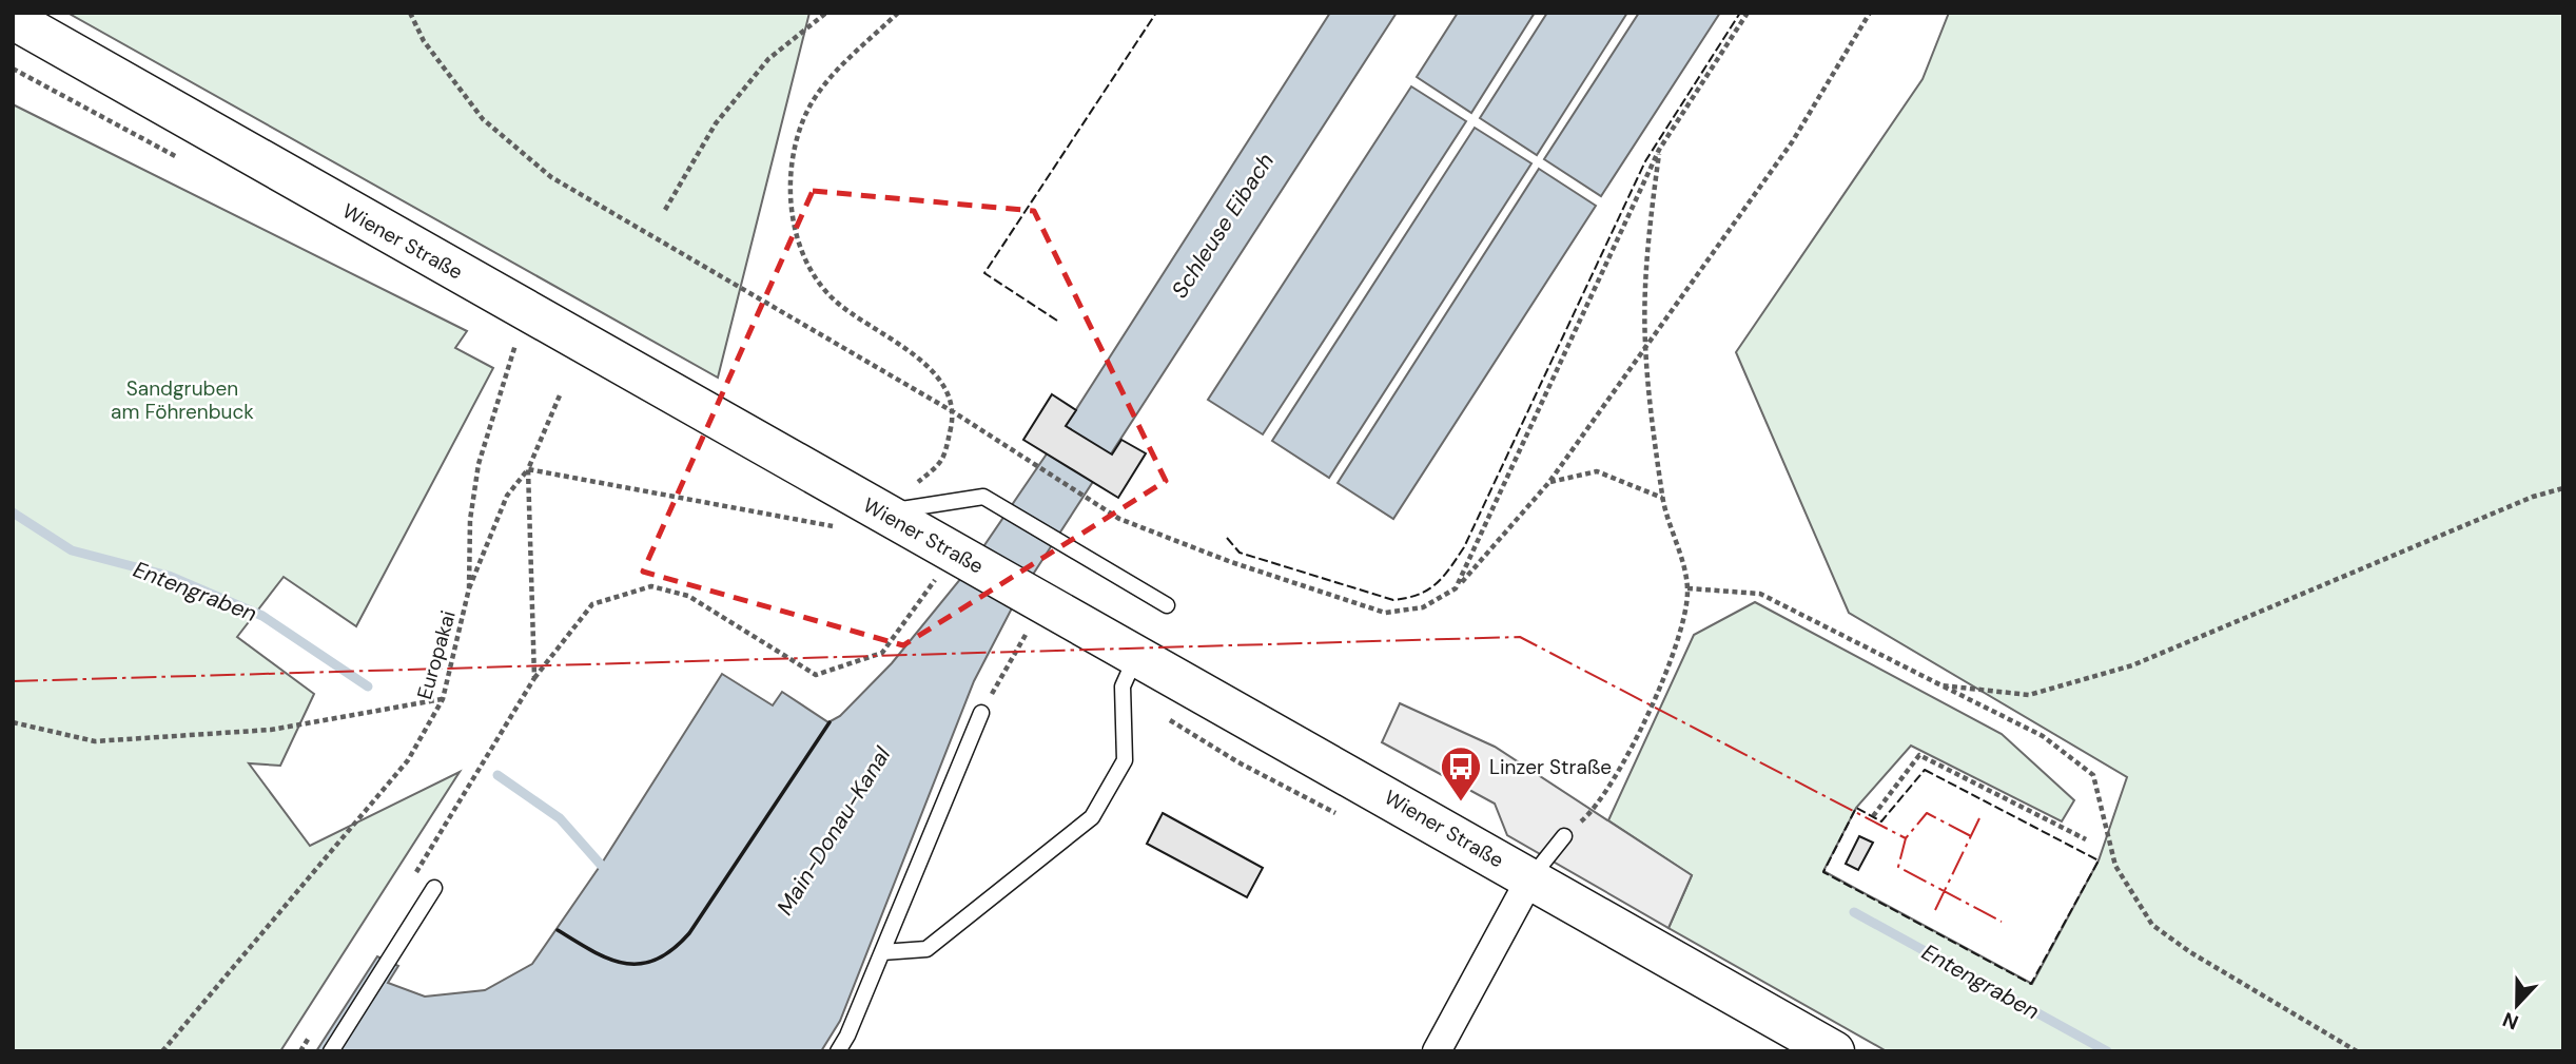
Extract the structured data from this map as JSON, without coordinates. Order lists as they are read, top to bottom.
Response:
{
  "streets": {
    "main road": ["Wiener Straße"],
    "path": ["Europakai"]
  },
  "crossings": [
    ["Wiener Straße", "Europakai"]
  ],
  "water": ["Schleuse Eibach", "Entengraben", "Main-Donau-Kanal"],
  "parks": ["Sandgruben am Föhrenbuck"],
  "places": {
    "bus stop": ["Linzer Straße"]
  },
  "north": "bottom"
}
